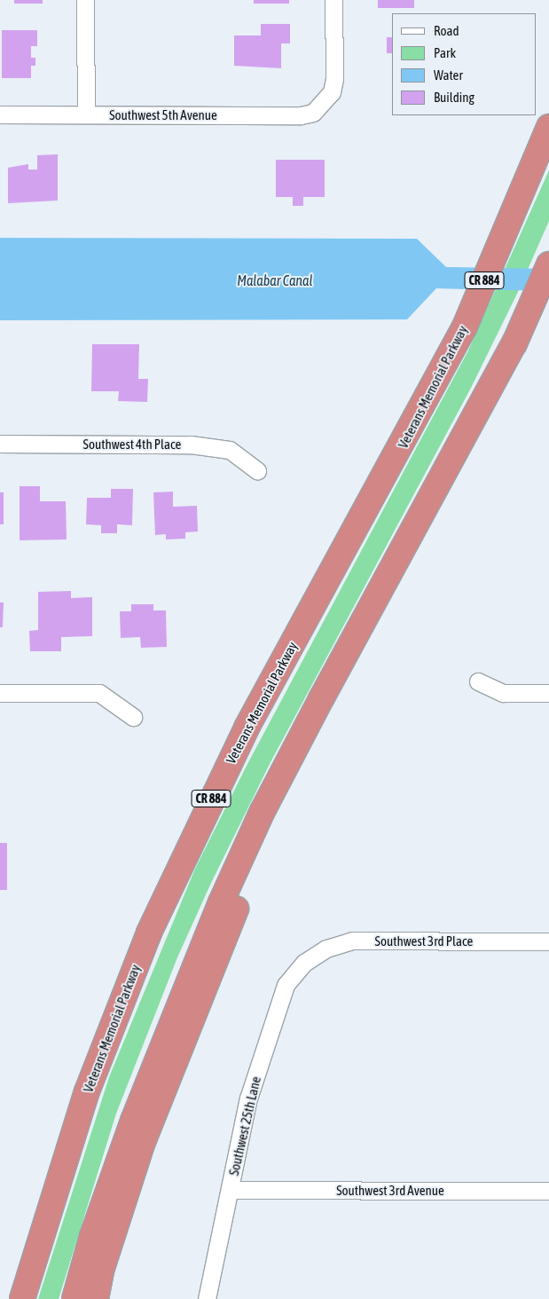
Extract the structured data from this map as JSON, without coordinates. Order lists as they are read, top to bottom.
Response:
{
  "streets": {
    "highway": ["CR 884", "Veterans Memorial Parkway"],
    "street": [
      "Southwest 5th Avenue",
      "Southwest 4th Place",
      "Southwest 3rd Place",
      "Southwest 25th Lane",
      "Southwest 3rd Avenue"
    ]
  },
  "crossings": [
    ["Southwest 3rd Place", "Southwest 25th Lane"],
    ["Southwest 25th Lane", "Southwest 3rd Avenue"]
  ],
  "water": ["Malabar Canal"],
  "legend": [
    "Road",
    "Park",
    "Water",
    "Building"
  ]
}
